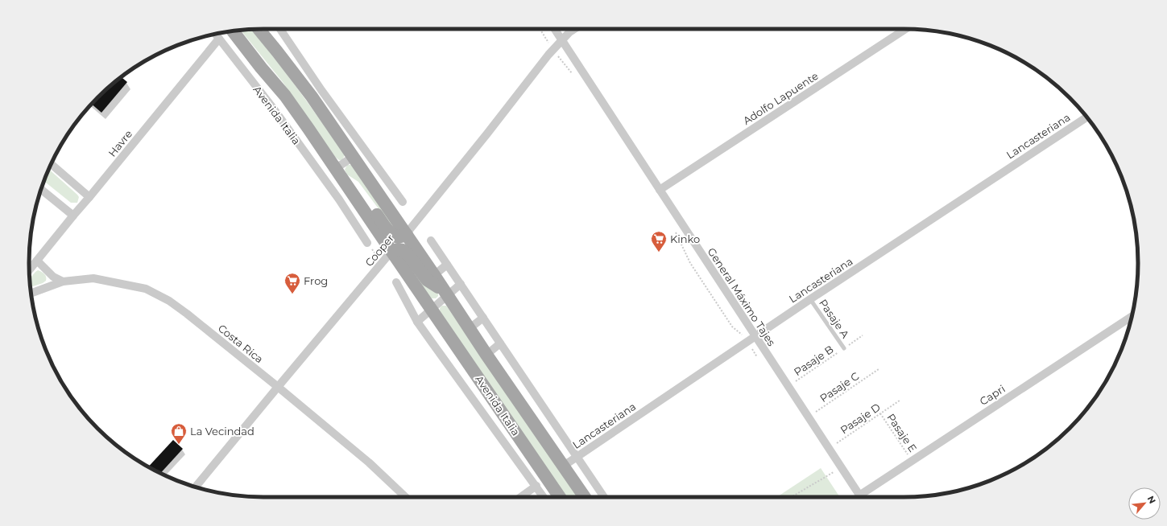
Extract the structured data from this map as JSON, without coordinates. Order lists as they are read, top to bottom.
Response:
{
  "streets": {
    "main road": ["Avenida Italia"],
    "street": [
      "Adolfo Lapuente",
      "Lancasteriana",
      "Havre",
      "Cooper",
      "General Máximo Tajes",
      "Costa Rica",
      "Capri"
    ],
    "lane": ["Pasaje A"],
    "path": [
      "Pasaje B",
      "Pasaje C",
      "Pasaje D",
      "Pasaje E"
    ]
  },
  "crossings": [
    ["Adolfo Lapuente", "General Máximo Tajes"],
    ["Avenida Italia", "Lancasteriana"],
    ["Avenida Italia", "Havre"],
    ["Avenida Italia", "Cooper"],
    ["Lancasteriana", "General Máximo Tajes"],
    ["Lancasteriana", "Pasaje A"],
    ["Cooper", "General Máximo Tajes"],
    ["Cooper", "Costa Rica"],
    ["General Máximo Tajes", "Pasaje B"],
    ["General Máximo Tajes", "Pasaje C"],
    ["General Máximo Tajes", "Pasaje D"],
    ["Pasaje A", "Pasaje B"],
    ["Capri", "Pasaje E"],
    ["Pasaje D", "Pasaje E"]
  ],
  "places": {
    "supermarket": ["Kinko", "Frog"],
    "shop": ["La Vecindad"]
  },
  "north": "top right"
}
